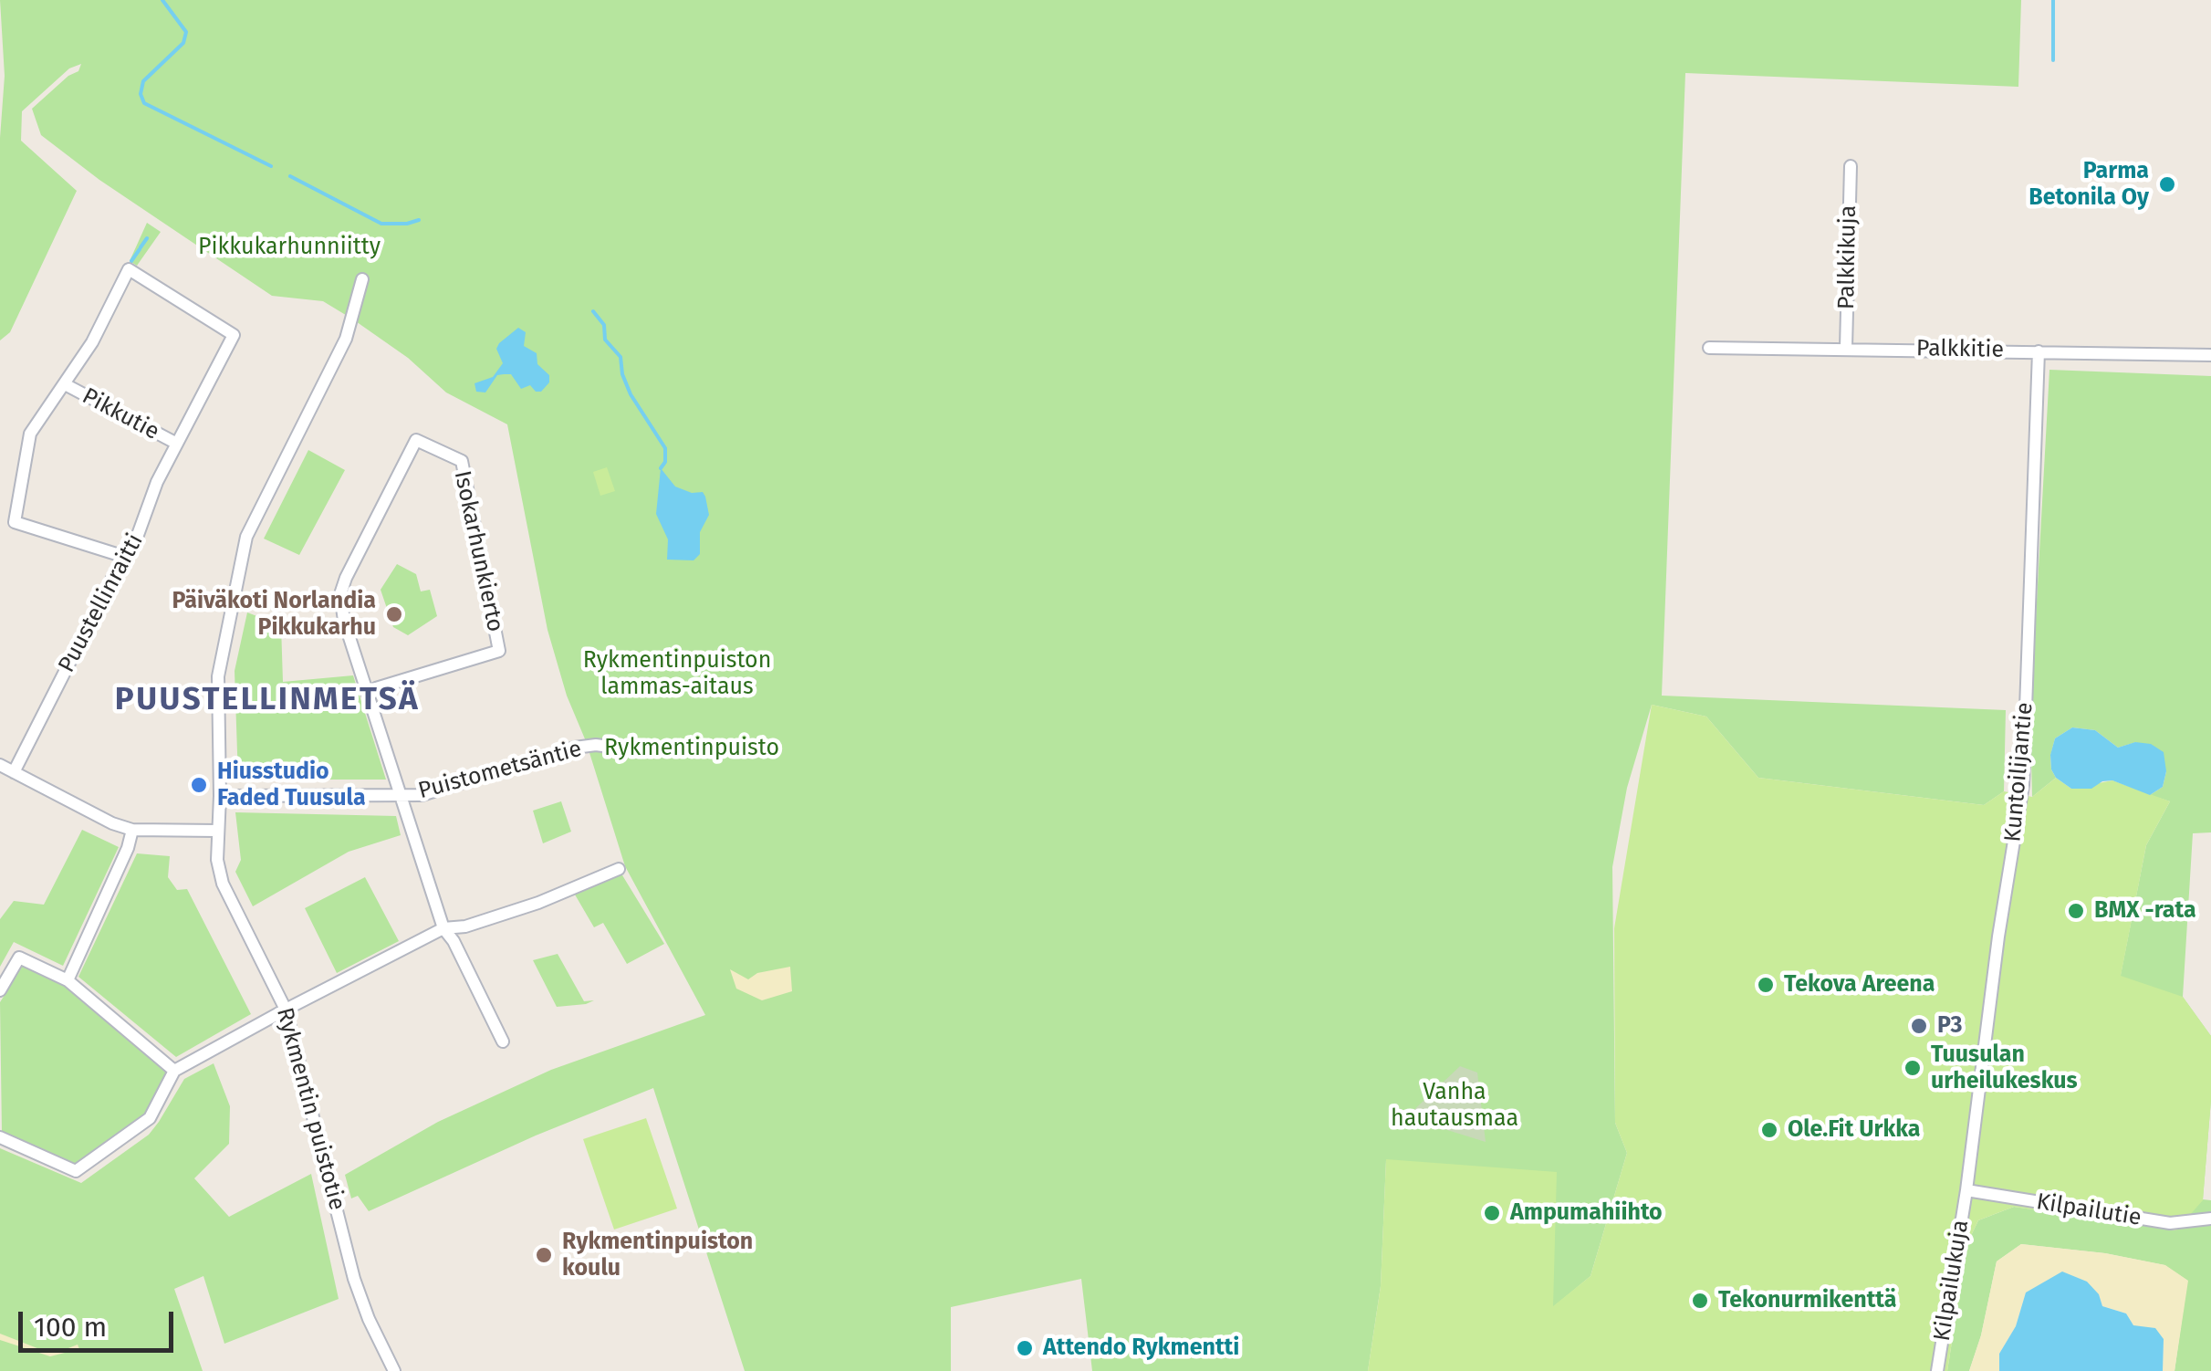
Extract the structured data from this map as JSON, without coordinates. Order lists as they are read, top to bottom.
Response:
{
  "streets": {
    "street": [
      "Palkkikuja",
      "Palkkitie",
      "Pikkutie",
      "Isokarhunkierto",
      "Puustellinraitti",
      "Puistometsäntie",
      "Kuntoilijantie",
      "Rykmentin puistotie",
      "Kilpailutie",
      "Kilpailukuja"
    ]
  },
  "crossings": [
    ["Palkkikuja", "Palkkitie"],
    ["Palkkitie", "Kuntoilijantie"],
    ["Pikkutie", "Puustellinraitti"],
    ["Puistometsäntie", "Rykmentin puistotie"],
    ["Kuntoilijantie", "Kilpailutie"],
    ["Kuntoilijantie", "Kilpailukuja"],
    ["Kilpailutie", "Kilpailukuja"]
  ],
  "districts": ["PUUSTELLINMETSÄ"],
  "parks": [
    "Pikkukarhunniitty",
    "Rykmentinpuiston lammas-aitaus",
    "Rykmentinpuisto",
    "Vanha hautausmaa"
  ],
  "places": [
    "Parma Betonila Oy",
    "Päiväkoti Norlandia Pikkukarhu",
    "Hiusstudio Faded Tuusula",
    "BMX -rata",
    "Tekova Areena",
    "P3",
    "Tuusulan urheilukeskus",
    "Ole.Fit Urkka",
    "Ampumahiihto",
    "Rykmentinpuiston koulu",
    "Tekonurmikenttä",
    "Attendo Rykmentti"
  ],
  "scale_bar": "100 m"
}
